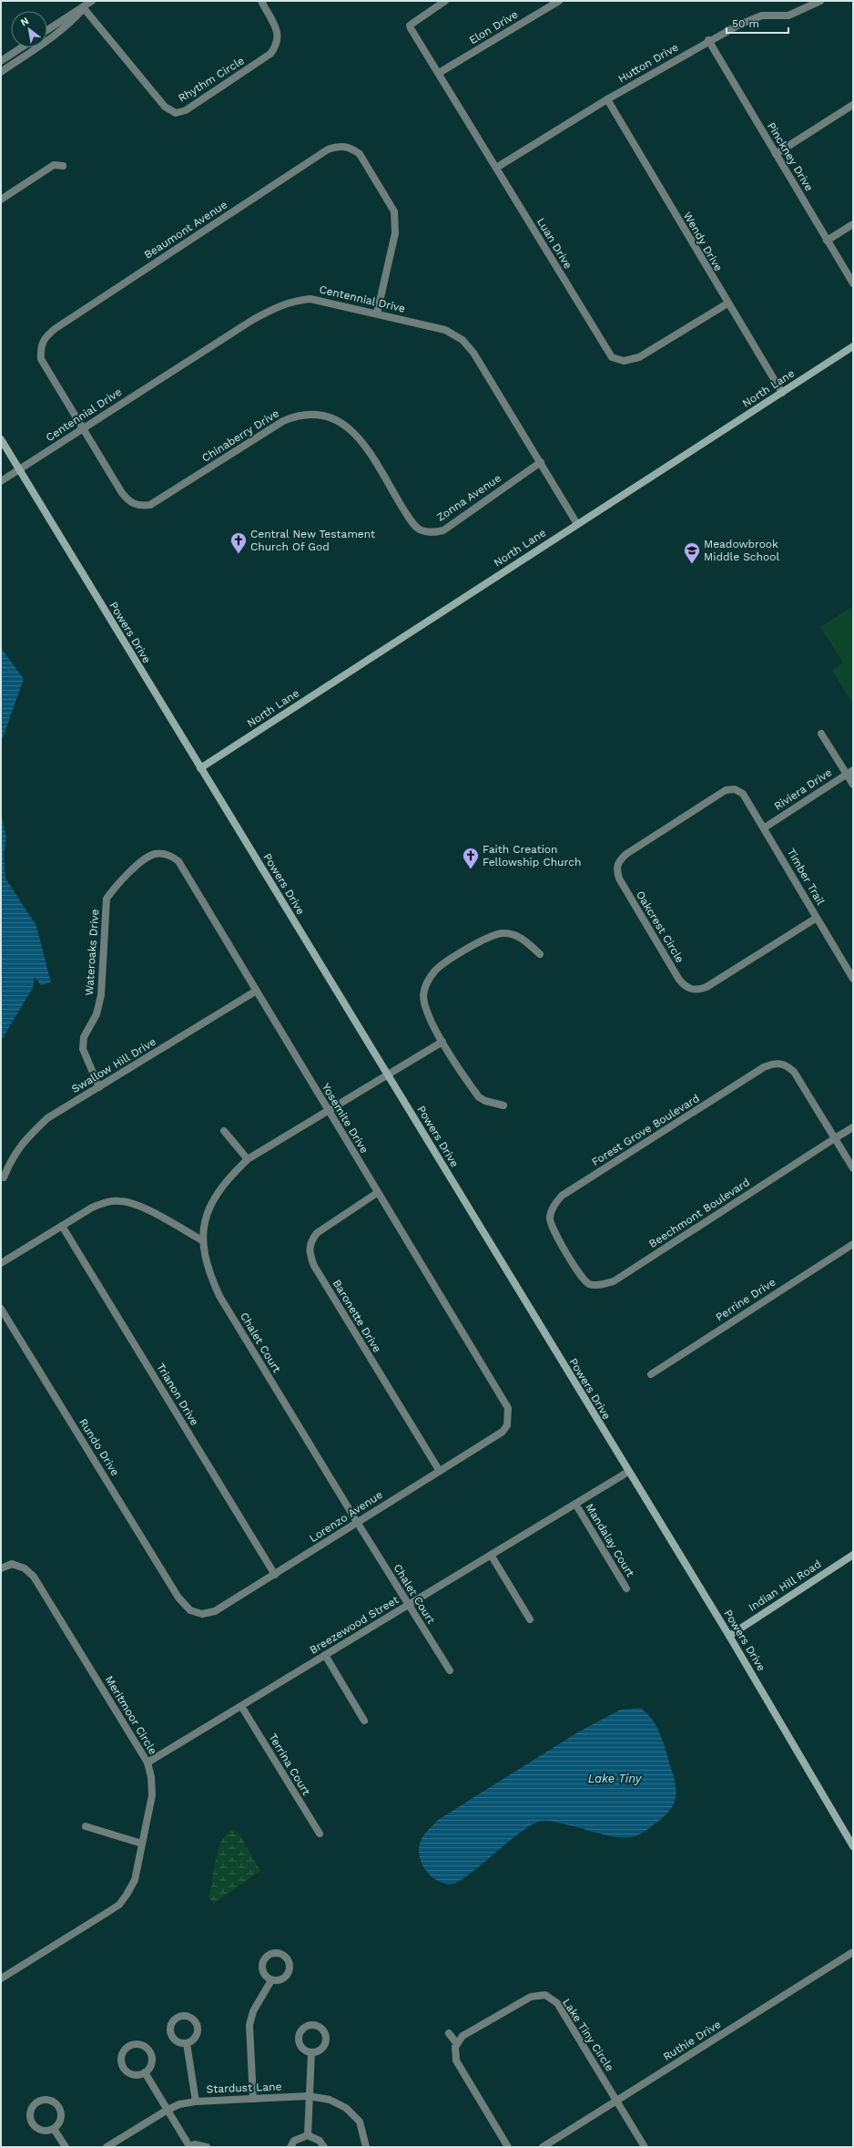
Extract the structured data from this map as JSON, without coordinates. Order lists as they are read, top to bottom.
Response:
{
  "streets": {
    "street": [
      "Elon Drive",
      "Hutton Drive",
      "Rhythm Circle",
      "Pinckney Drive",
      "Beaumont Avenue",
      "Wendy Drive",
      "Luan Drive",
      "Centennial Drive",
      "North Lane",
      "Chinaberry Drive",
      "Zonna Avenue",
      "Powers Drive",
      "Riviera Drive",
      "Timber Trail",
      "Oakcrest Circle",
      "Wateroaks Drive",
      "Swallow Hill Drive",
      "Yosemite Drive",
      "Forest Grove Boulevard",
      "Beechmont Boulevard",
      "Perrine Drive",
      "Baronette Drive",
      "Chalet Court",
      "Trianon Drive",
      "Rundo Drive",
      "Lorenzo Avenue",
      "Mandalay Court",
      "Indian Hill Road",
      "Breezewood Street",
      "Meritmoor Circle",
      "Terrina Court",
      "Lake Tiny Circle",
      "Ruthie Drive",
      "Stardust Lane"
    ]
  },
  "crossings": [
    ["Elon Drive", "Luan Drive"],
    ["Hutton Drive", "Pinckney Drive"],
    ["Hutton Drive", "Wendy Drive"],
    ["Hutton Drive", "Luan Drive"],
    ["Beaumont Avenue", "Centennial Drive"],
    ["Beaumont Avenue", "Chinaberry Drive"],
    ["Wendy Drive", "Luan Drive"],
    ["Wendy Drive", "North Lane"],
    ["Centennial Drive", "North Lane"],
    ["Centennial Drive", "Zonna Avenue"],
    ["Centennial Drive", "Powers Drive"],
    ["North Lane", "Powers Drive"],
    ["Chinaberry Drive", "Zonna Avenue"],
    ["Powers Drive", "Chalet Court"],
    ["Powers Drive", "Indian Hill Road"],
    ["Powers Drive", "Breezewood Street"],
    ["Riviera Drive", "Timber Trail"],
    ["Timber Trail", "Oakcrest Circle"],
    ["Wateroaks Drive", "Swallow Hill Drive"],
    ["Wateroaks Drive", "Yosemite Drive"],
    ["Swallow Hill Drive", "Yosemite Drive"],
    ["Yosemite Drive", "Baronette Drive"],
    ["Yosemite Drive", "Chalet Court"],
    ["Yosemite Drive", "Lorenzo Avenue"],
    ["Forest Grove Boulevard", "Beechmont Boulevard"],
    ["Baronette Drive", "Lorenzo Avenue"],
    ["Chalet Court", "Lorenzo Avenue"],
    ["Chalet Court", "Breezewood Street"],
    ["Trianon Drive", "Lorenzo Avenue"],
    ["Rundo Drive", "Lorenzo Avenue"],
    ["Mandalay Court", "Breezewood Street"],
    ["Breezewood Street", "Meritmoor Circle"],
    ["Breezewood Street", "Terrina Court"],
    ["Lake Tiny Circle", "Ruthie Drive"]
  ],
  "water": ["Lake Tiny"],
  "places": {
    "church": ["Central New Testament Church Of God", "Faith Creation Fellowship Church"],
    "school or university": ["Meadowbrook Middle School"]
  },
  "scale_bar": "50 m",
  "north": "top left"
}
